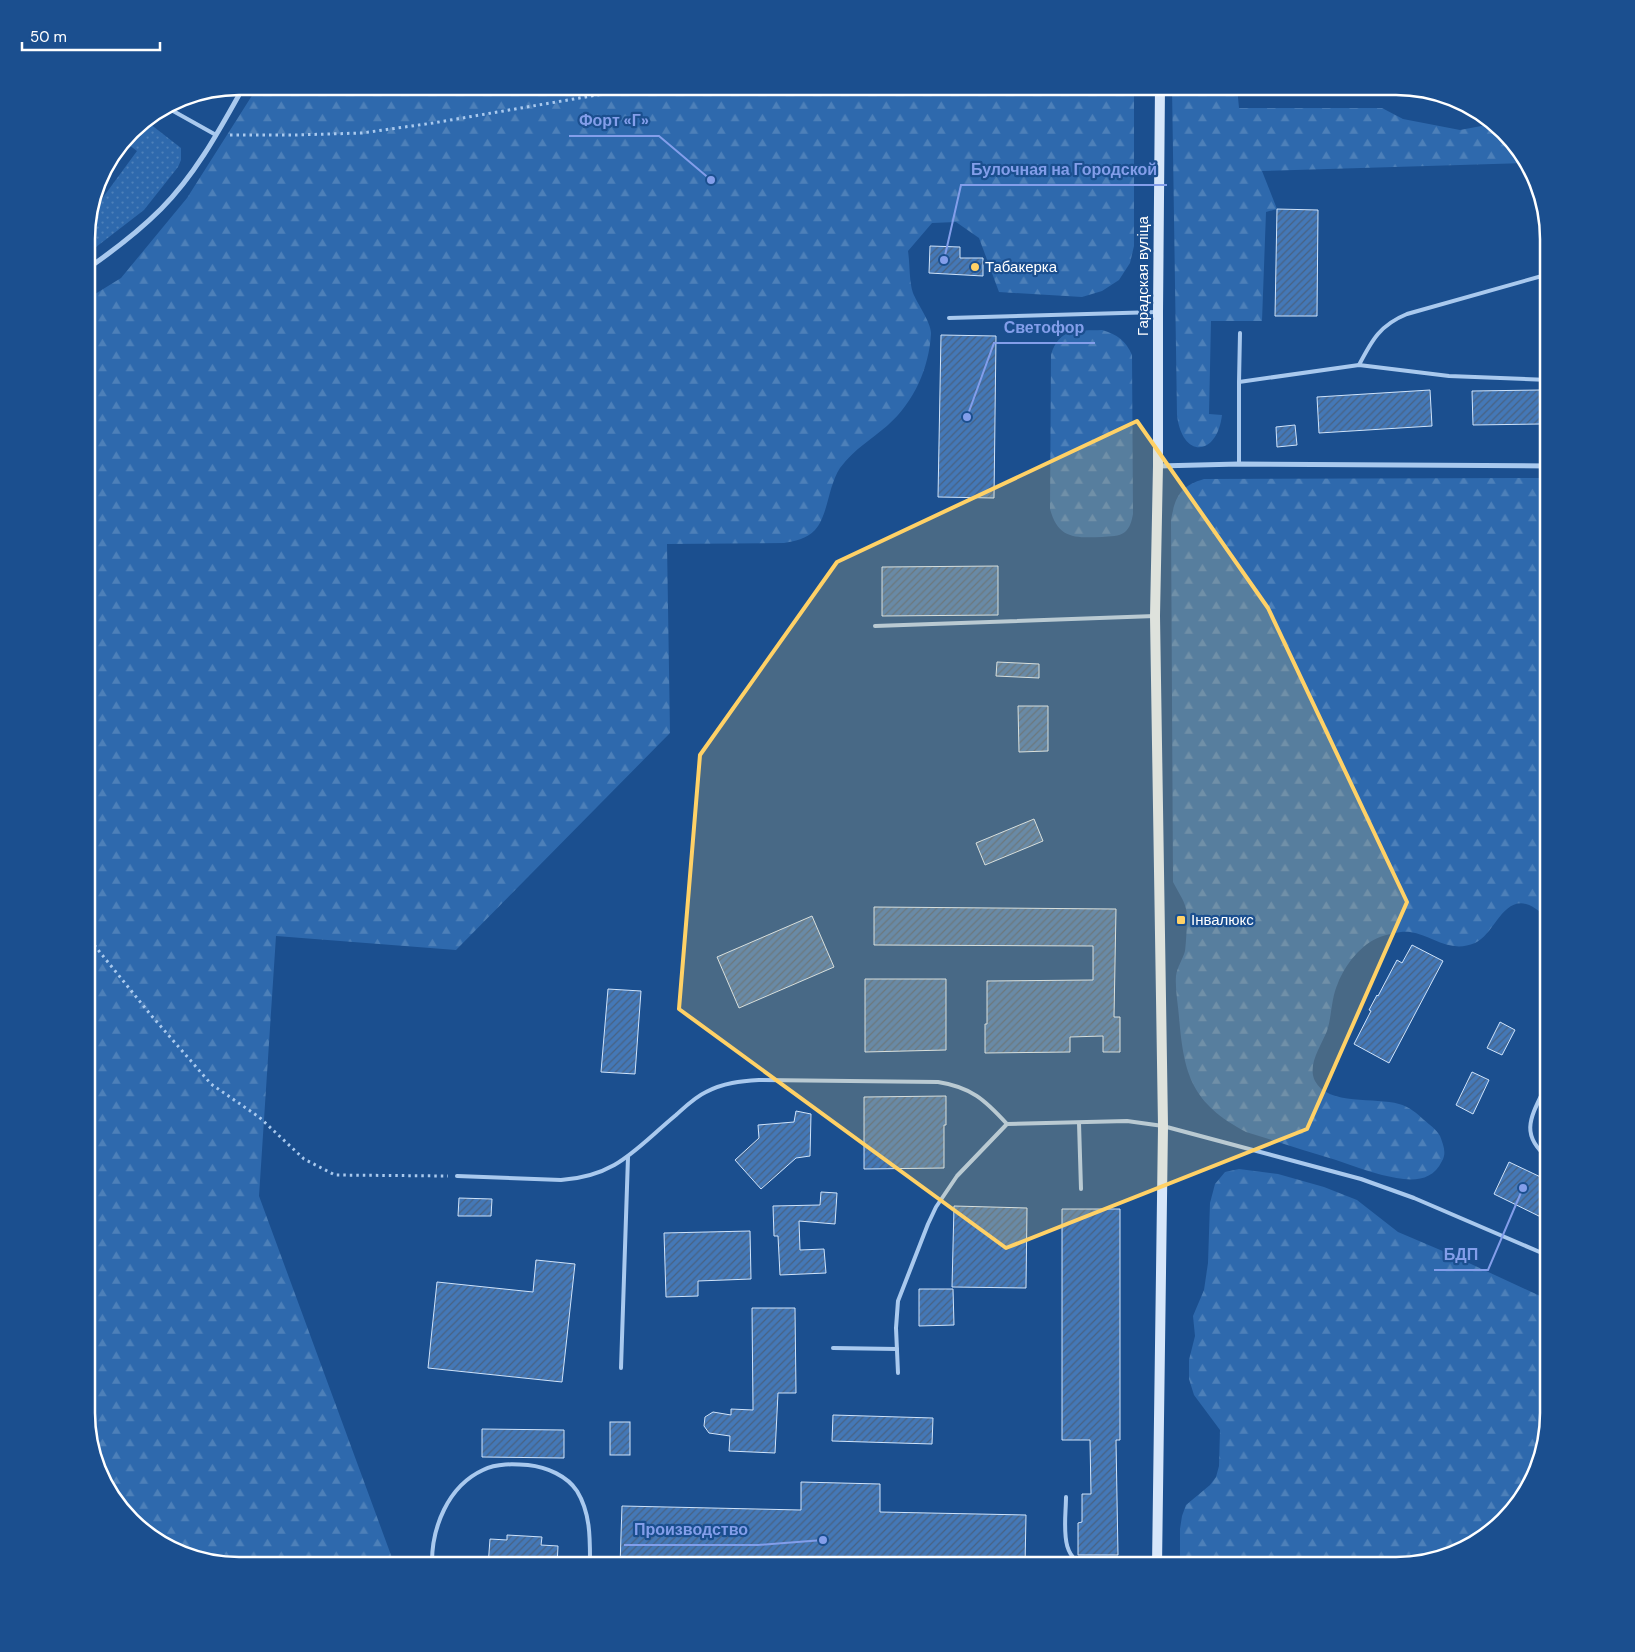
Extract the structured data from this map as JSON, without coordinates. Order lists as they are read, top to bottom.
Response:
{
  "streets": {
    "main road": ["Гарадская вуліца"]
  },
  "places": {
    "other": [
      "Форт «Г»",
      "Булочная на Городской",
      "Табакерка",
      "Светофор",
      "БДП",
      "Производство"
    ],
    "transit": ["Інвалюкс"]
  },
  "scale_bar": "50 m"
}
